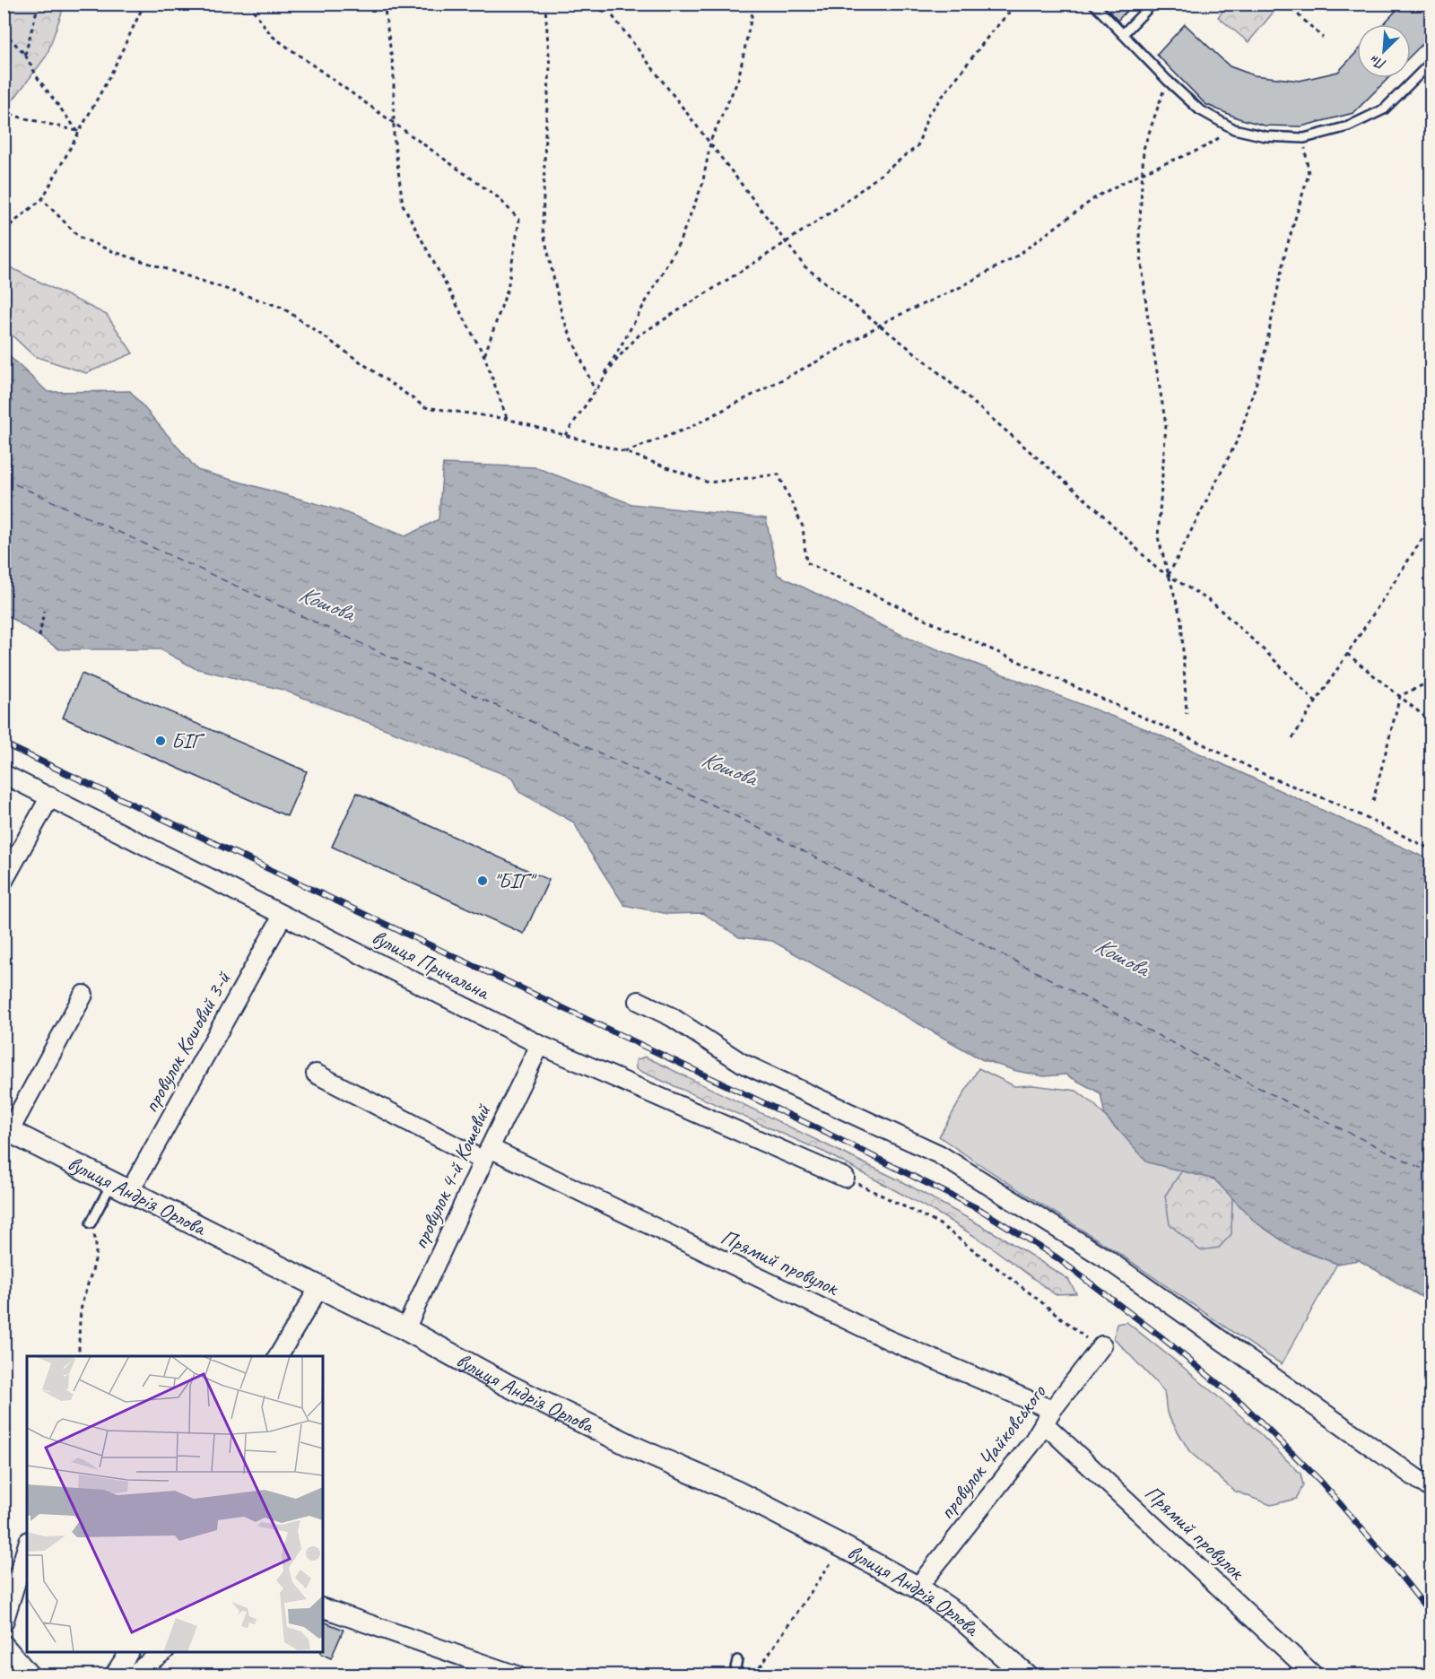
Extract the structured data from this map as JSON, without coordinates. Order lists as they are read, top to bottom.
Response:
{
  "streets": {
    "street": [
      "вулиця Причальна",
      "провулок Кошовий 3-й",
      "провулок 4-й Кошевий",
      "вулиця Андрія Орлова",
      "Прямий провулок",
      "провулок Чайковського"
    ]
  },
  "crossings": [
    ["вулиця Причальна", "провулок Кошовий 3-й"],
    ["вулиця Причальна", "провулок 4-й Кошевий"],
    ["провулок Кошовий 3-й", "вулиця Андрія Орлова"],
    ["провулок 4-й Кошевий", "вулиця Андрія Орлова"],
    ["провулок 4-й Кошевий", "Прямий провулок"],
    ["вулиця Андрія Орлова", "провулок Чайковського"],
    ["Прямий провулок", "провулок Чайковського"]
  ],
  "water": ["Кошова"],
  "places": ["БІГ", "\"БІГ\""],
  "north": "bottom left"
}
